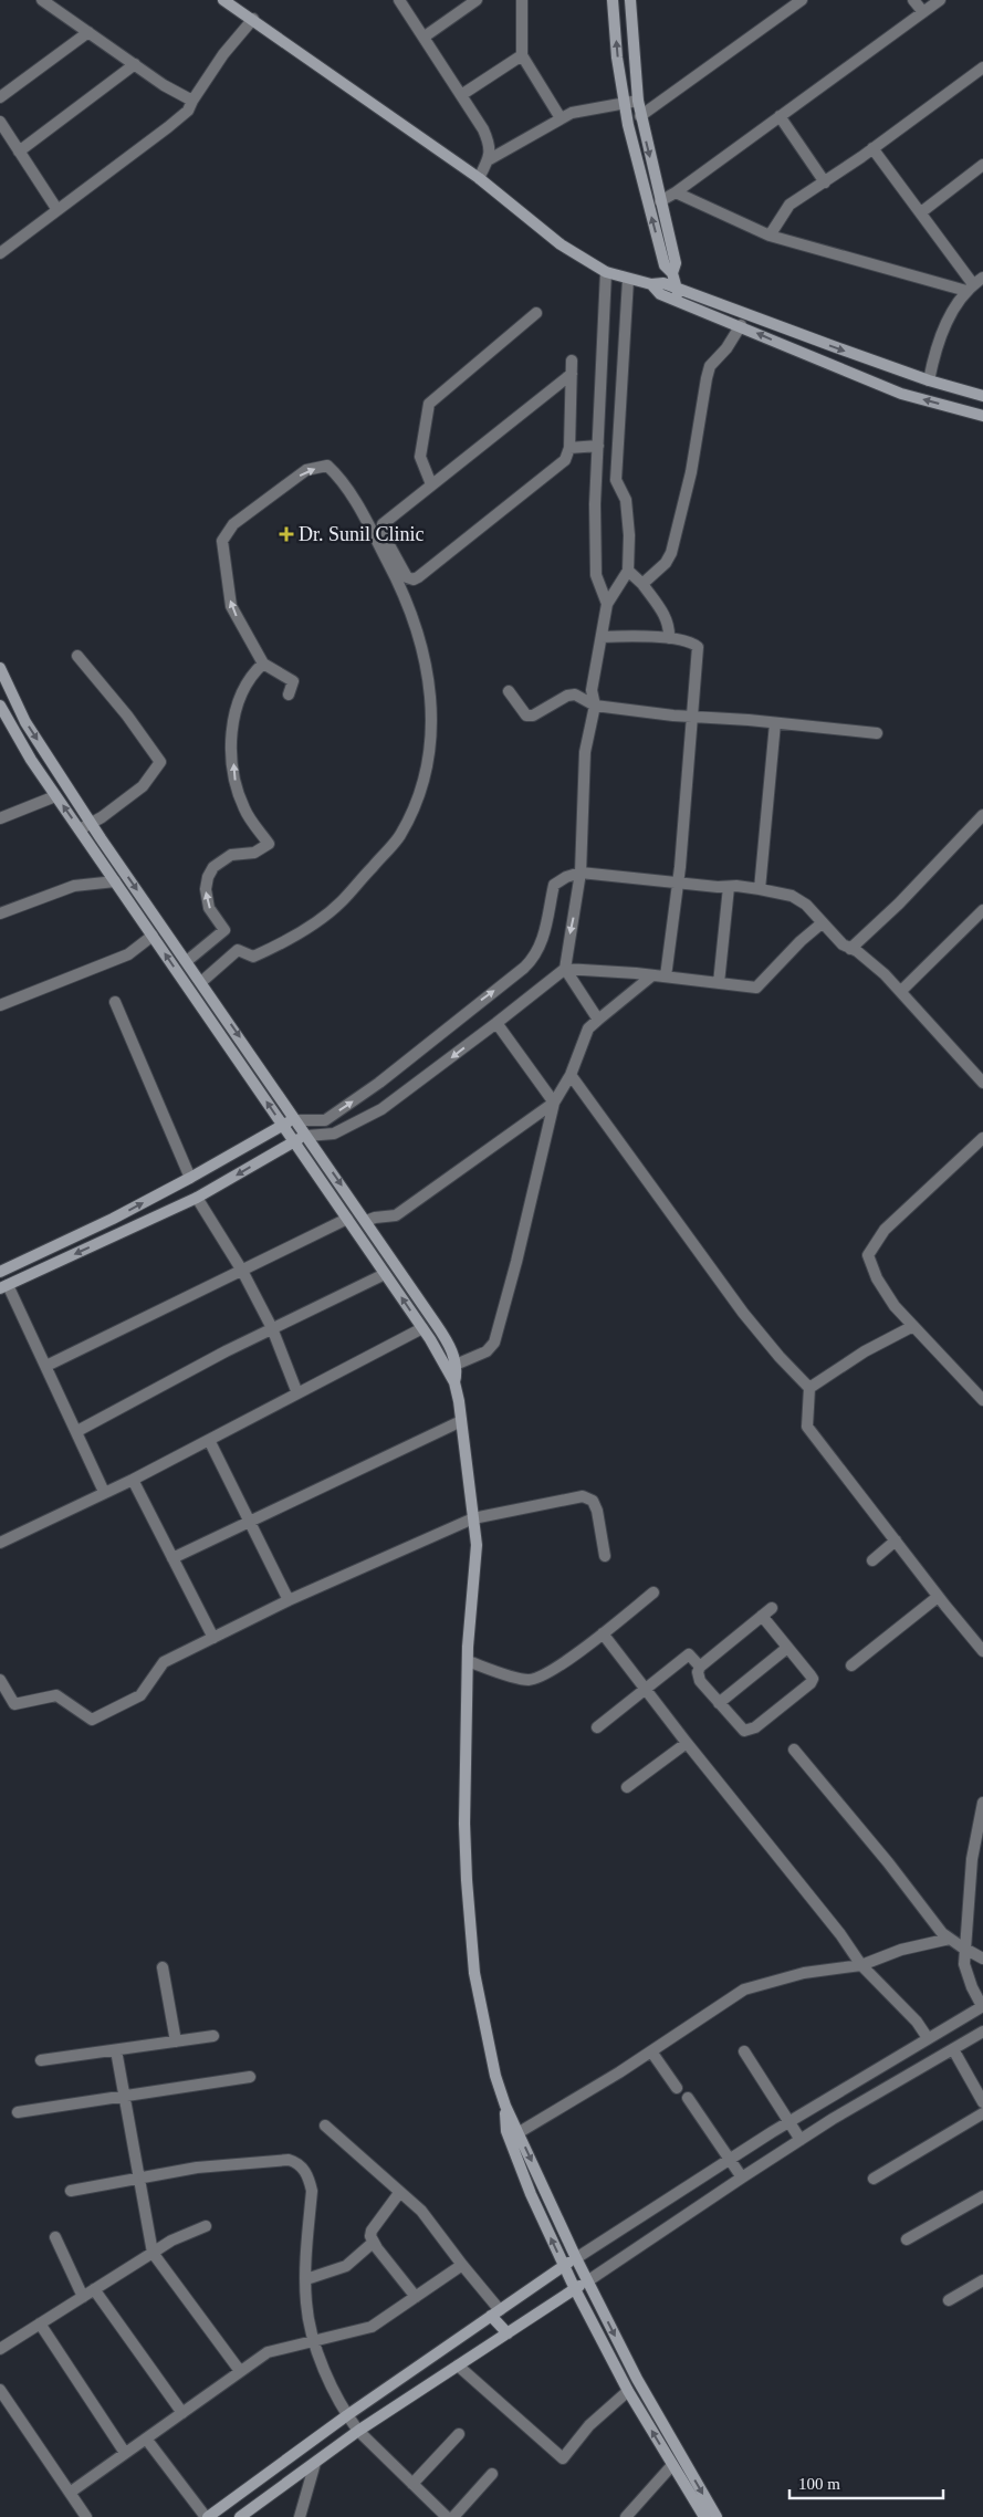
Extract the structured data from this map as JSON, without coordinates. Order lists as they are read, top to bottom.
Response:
{
  "places": {
    "health": ["Dr. Sunil Clinic"]
  },
  "scale_bar": "100 m"
}
